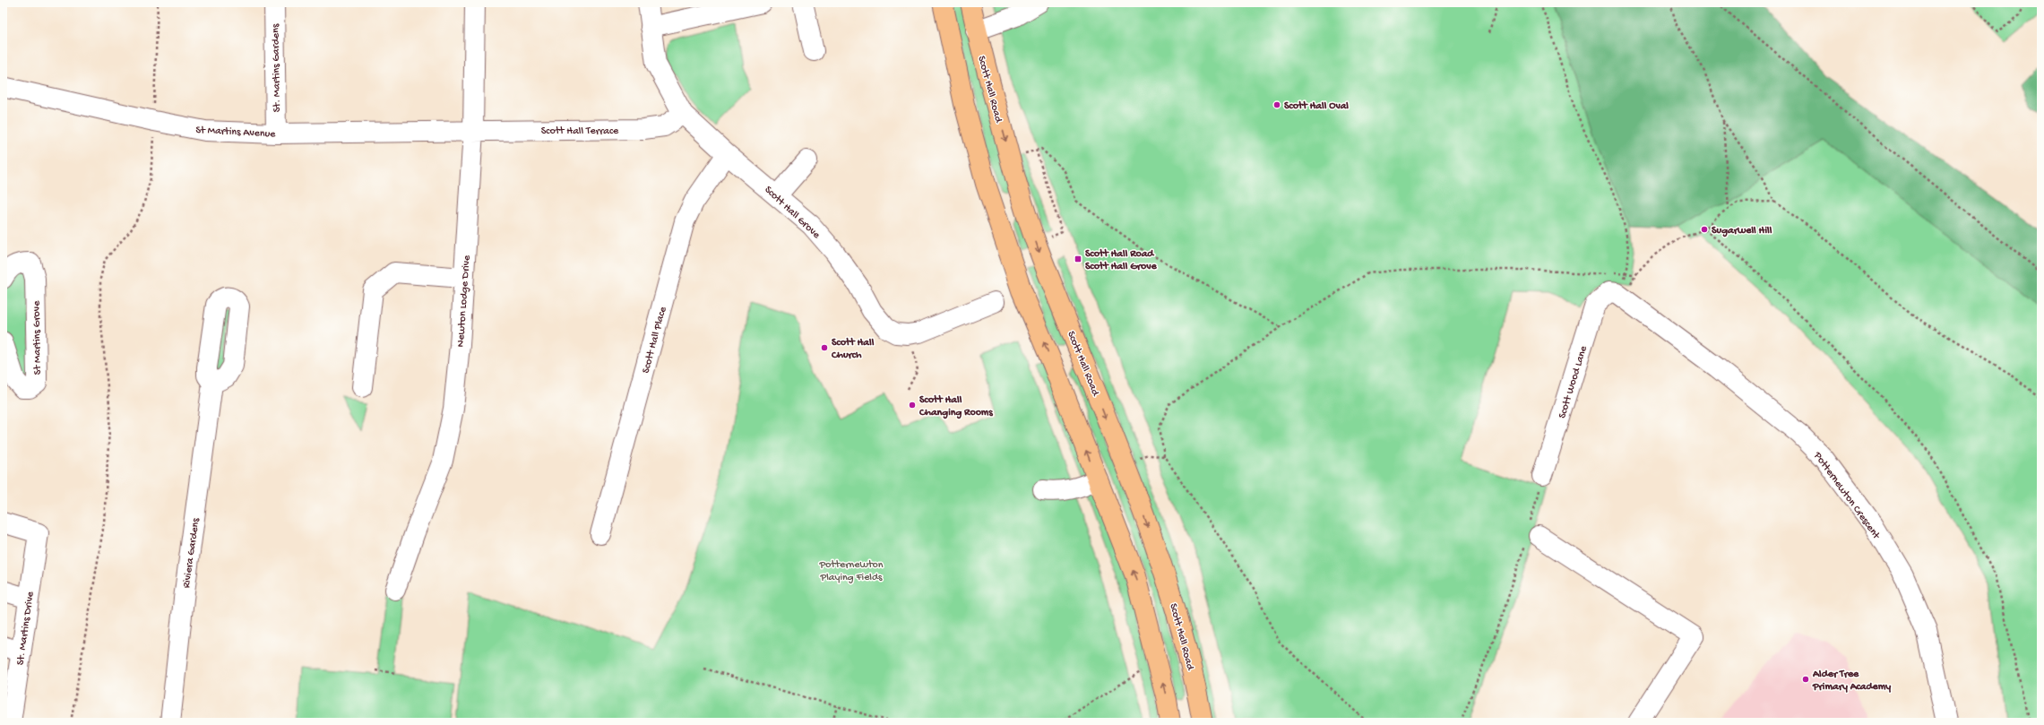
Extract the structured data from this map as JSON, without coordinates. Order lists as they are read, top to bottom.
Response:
{
  "streets": {
    "highway": ["Scott Hall Road"],
    "street": [
      "St. Martins Gardens",
      "Scott Hall Terrace",
      "St Martins Avenue",
      "Scott Hall Grove",
      "Newton Lodge Drive",
      "St Martins Grove",
      "Scott Hall Place",
      "Scott Wood Lane",
      "Potternewton Crescent",
      "Riviera Gardens",
      "St. Martins Drive"
    ]
  },
  "crossings": [
    ["St. Martins Gardens", "St Martins Avenue"],
    ["Scott Hall Terrace", "St Martins Avenue"],
    ["Scott Hall Terrace", "Scott Hall Grove"],
    ["Scott Hall Terrace", "Newton Lodge Drive"],
    ["St Martins Avenue", "Newton Lodge Drive"],
    ["Scott Hall Grove", "Scott Hall Place"],
    ["Scott Wood Lane", "Potternewton Crescent"]
  ],
  "parks": ["Potternewton Playing Fields"],
  "places": {
    "other": [
      "Scott Hall Oval",
      "Sugarwell Hill",
      "Scott Hall Church",
      "Scott Hall Changing Rooms",
      "Alder Tree Primary Academy"
    ],
    "transit": ["Scott Hall Road Scott Hall Grove"]
  }
}
